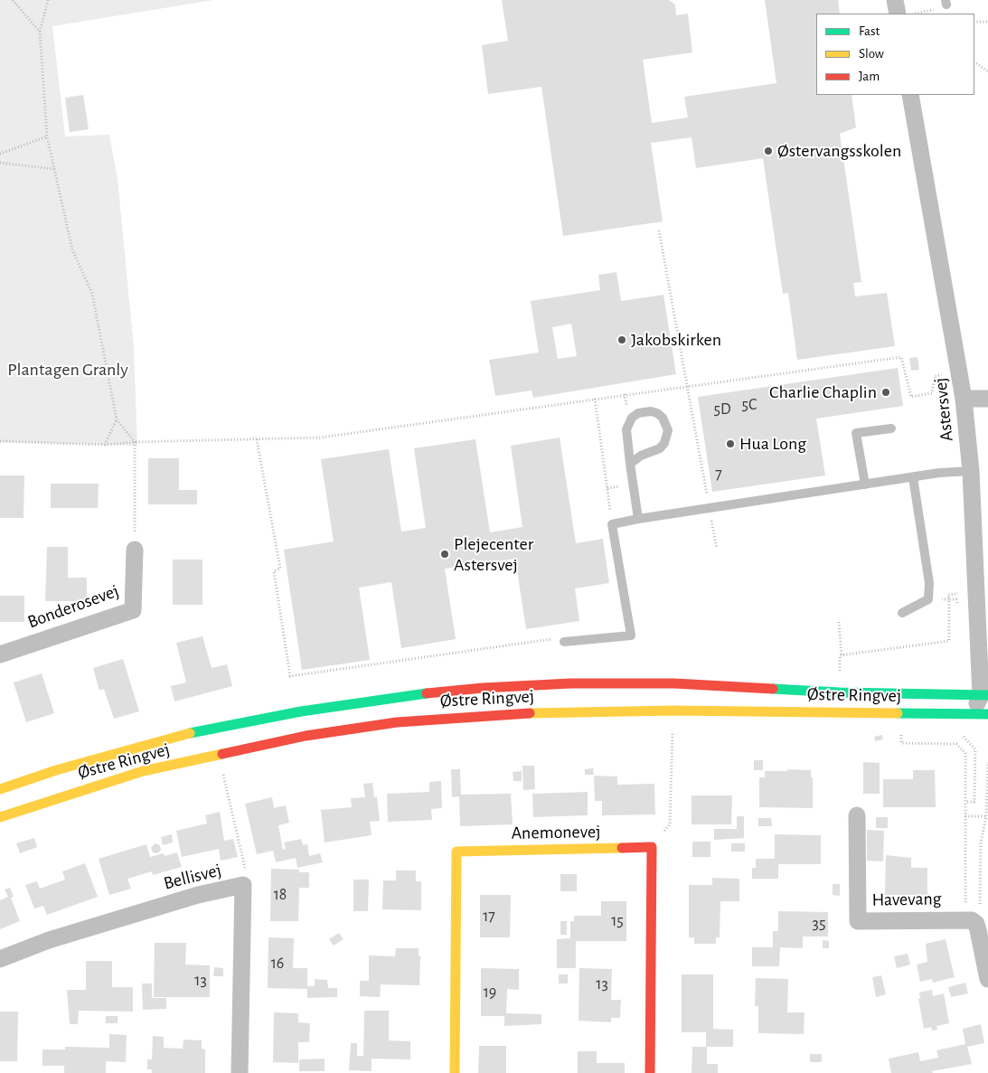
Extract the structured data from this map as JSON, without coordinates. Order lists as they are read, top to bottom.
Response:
{
  "streets": {
    "main road": ["Østre Ringvej", "Anemonevej"],
    "street": [
      "Astersvej",
      "Bonderosevej",
      "Bellisvej",
      "Havevang"
    ]
  },
  "crossings": [
    ["Astersvej", "Østre Ringvej"]
  ],
  "parks": ["Plantagen Granly"],
  "places": [
    "Østervangsskolen",
    "Jakobskirken",
    "Charlie Chaplin",
    "Hua Long",
    "Plejecenter Astersvej"
  ],
  "house_numbers": [
    "5C",
    "5D",
    "7",
    "18",
    "17",
    "15",
    "35",
    "16",
    "13",
    "13",
    "19"
  ],
  "legend": ["Fast", "Slow", "Jam"]
}
